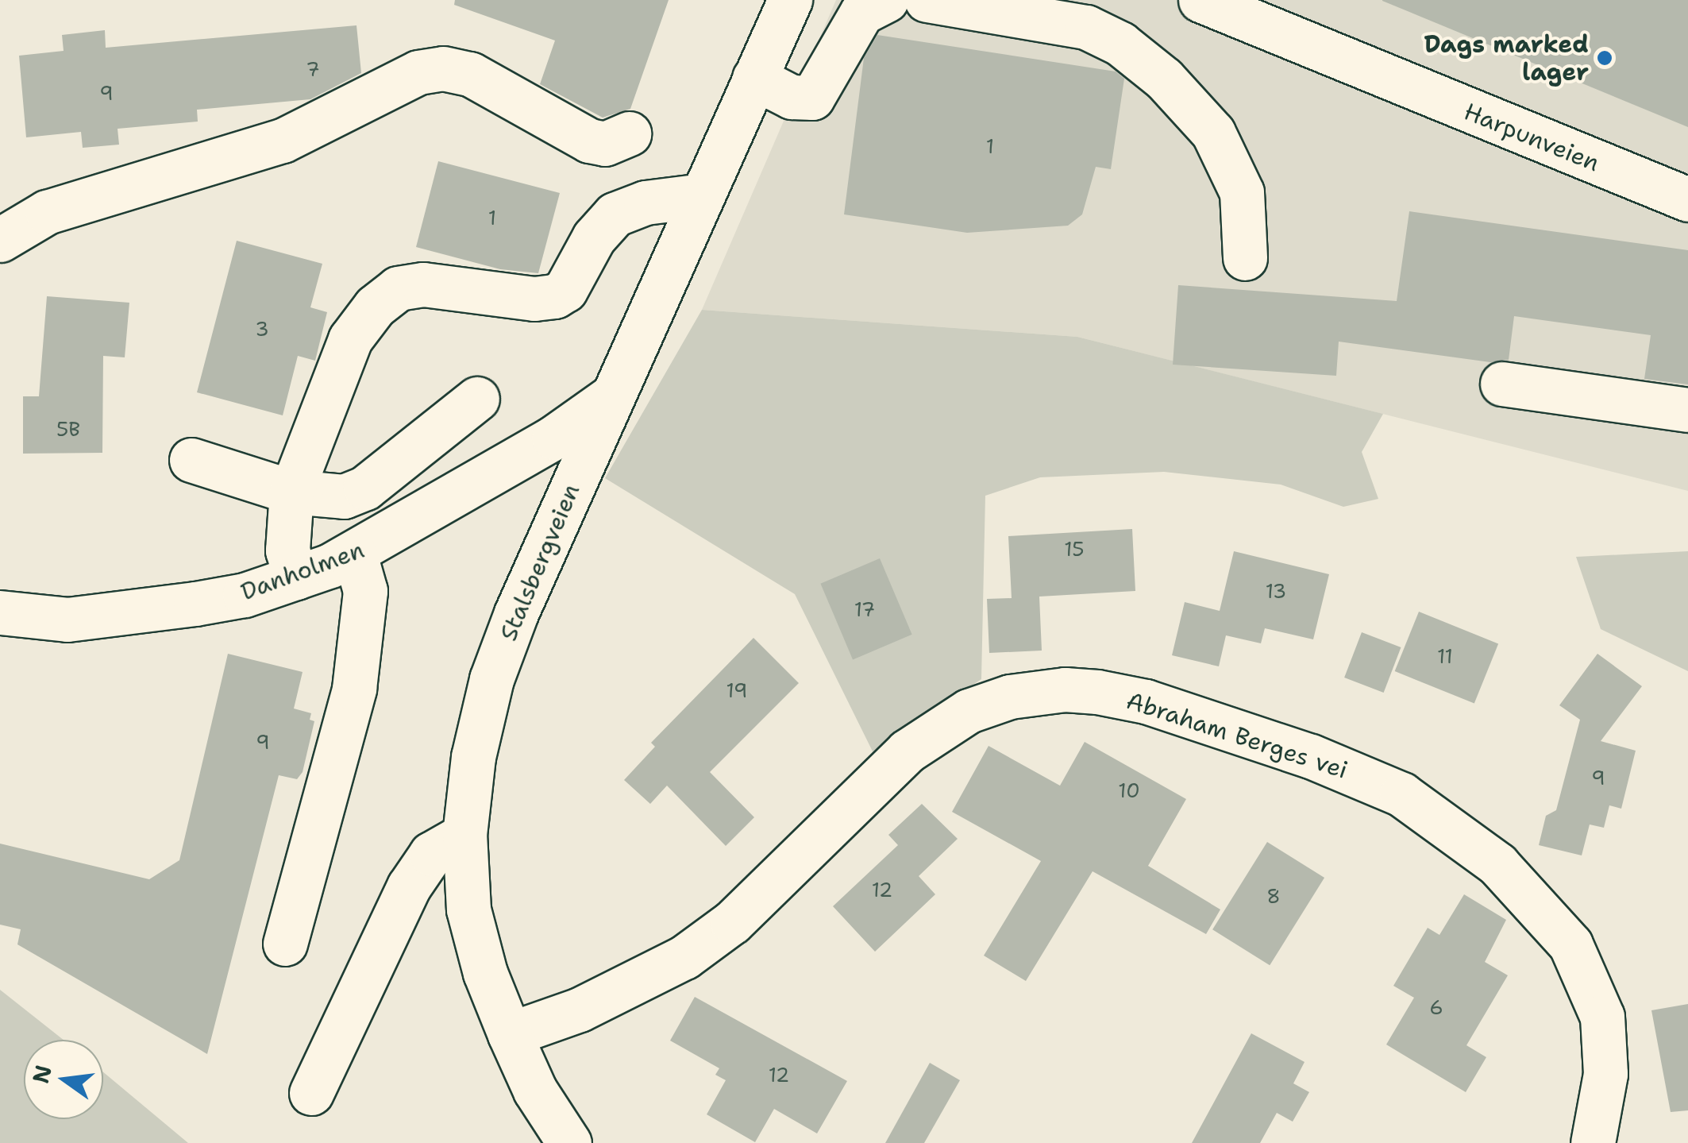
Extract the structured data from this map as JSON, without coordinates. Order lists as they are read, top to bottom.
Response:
{
  "streets": {
    "street": [
      "Harpunveien",
      "Stalsbergveien",
      "Danholmen",
      "Abraham Berges vei"
    ]
  },
  "crossings": [
    ["Stalsbergveien", "Danholmen"],
    ["Stalsbergveien", "Abraham Berges vei"]
  ],
  "places": ["Dags marked lager"],
  "house_numbers": [
    "7",
    "9",
    "1",
    "1",
    "3",
    "5B",
    "15",
    "13",
    "17",
    "11",
    "19",
    "9",
    "9",
    "10",
    "12",
    "8",
    "6",
    "12"
  ],
  "north": "left"
}
